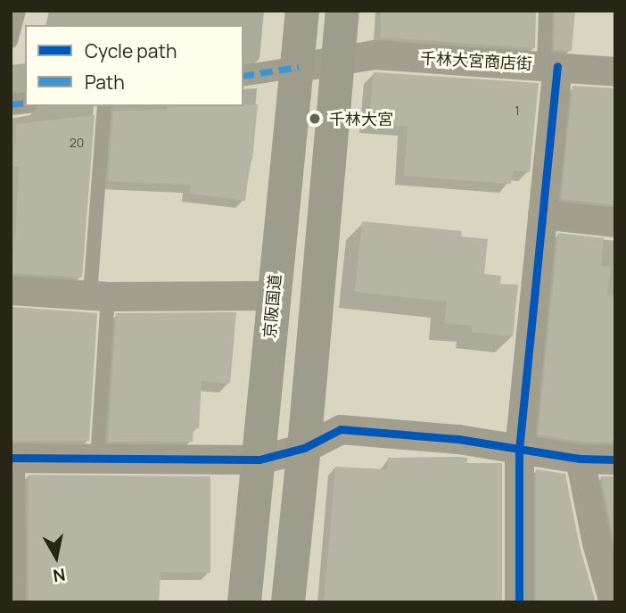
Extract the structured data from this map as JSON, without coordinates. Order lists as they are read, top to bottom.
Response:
{
  "streets": {
    "highway": ["京阪国道"],
    "street": ["千林大宮商店街"]
  },
  "crossings": [
    ["千林大宮商店街", "京阪国道"]
  ],
  "places": ["千林大宮"],
  "house_numbers": ["1", "20"],
  "legend": ["Cycle path", "Path"],
  "north": "bottom"
}
